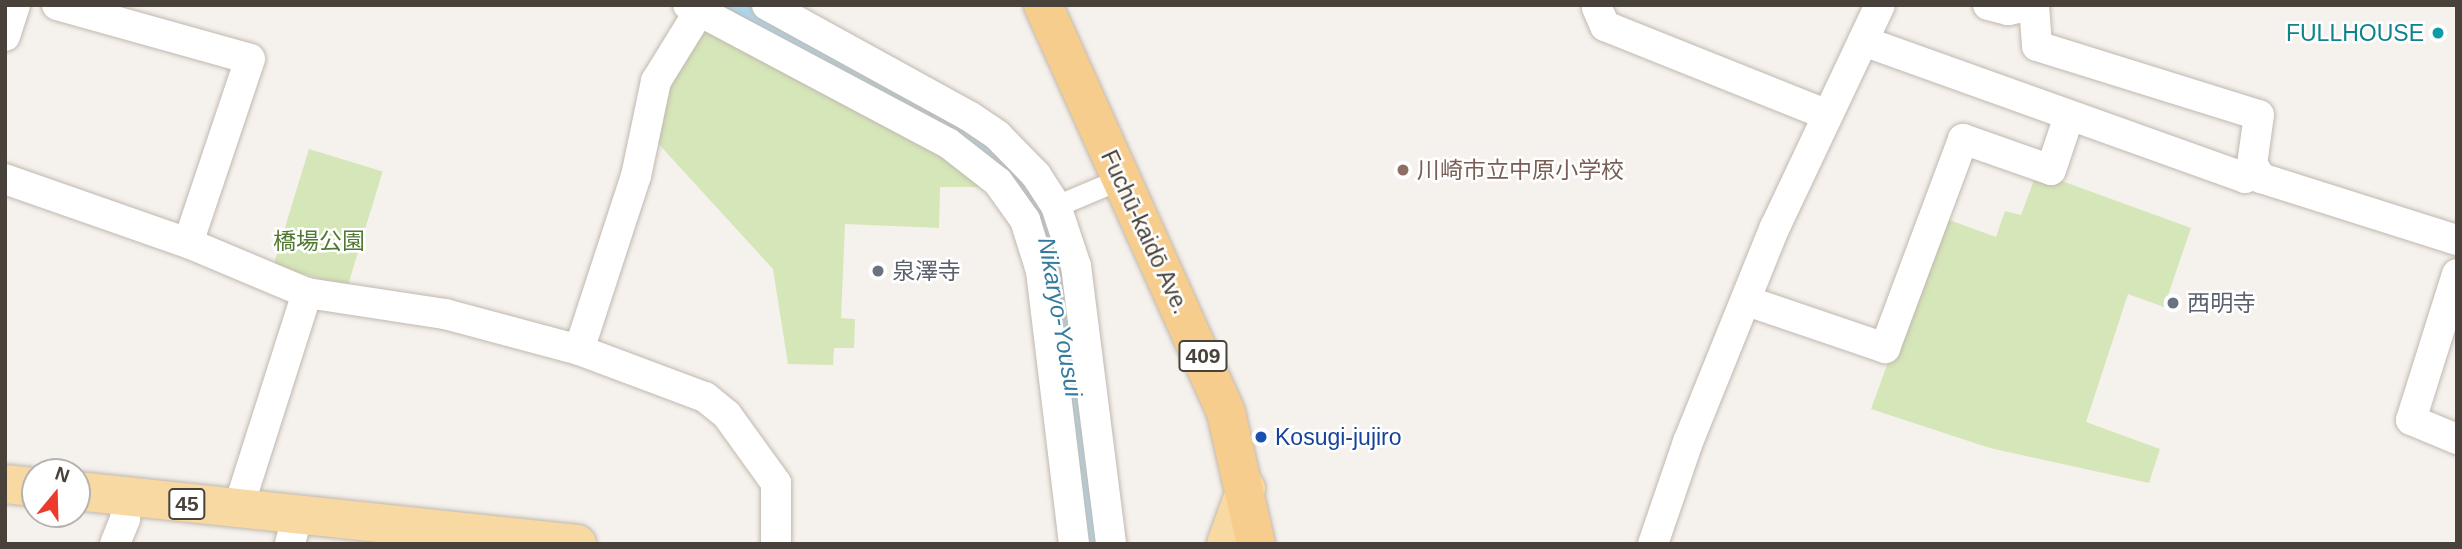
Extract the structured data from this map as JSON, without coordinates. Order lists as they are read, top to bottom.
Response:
{
  "streets": {
    "highway": ["Fuchū-kaidō Ave.", "409"],
    "main road": ["45"]
  },
  "water": ["Nikaryo-Yousui"],
  "parks": ["橋場公園"],
  "places": [
    "FULLHOUSE",
    "川崎市立中原小学校",
    "泉澤寺",
    "西明寺",
    "Kosugi-jujiro"
  ],
  "north": "top"
}
